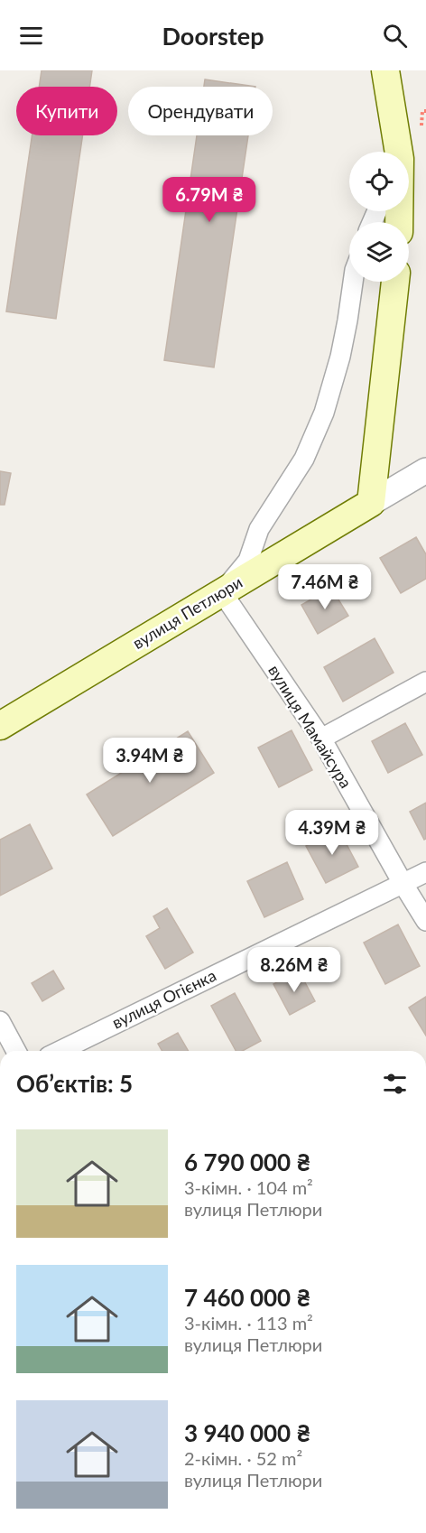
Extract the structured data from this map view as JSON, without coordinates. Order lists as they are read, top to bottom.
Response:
{
  "streets": {
    "main road": ["вулиця Петлюри"],
    "street": ["вулиця Мамайсура", "вулиця Огієнка"]
  },
  "crossings": [
    ["вулиця Петлюри", "вулиця Мамайсура"],
    ["вулиця Мамайсура", "вулиця Огієнка"]
  ],
  "page": {
    "header": "Doorstep",
    "chip": ["Купити", "Орендувати"],
    "price": [
      "6.79M ₴",
      "7.46M ₴",
      "3.94M ₴",
      "4.39M ₴",
      "8.26M ₴"
    ],
    "heading": "Об’єктів: 5",
    "list": [
      {
        "name": "6 790 000 ₴",
        "note": "3-кімн. · 104 m² · вулиця Петлюри"
      },
      {
        "name": "7 460 000 ₴",
        "note": "3-кімн. · 113 m² · вулиця Петлюри"
      },
      {
        "name": "3 940 000 ₴",
        "note": "2-кімн. · 52 m² · вулиця Петлюри"
      }
    ]
  }
}
